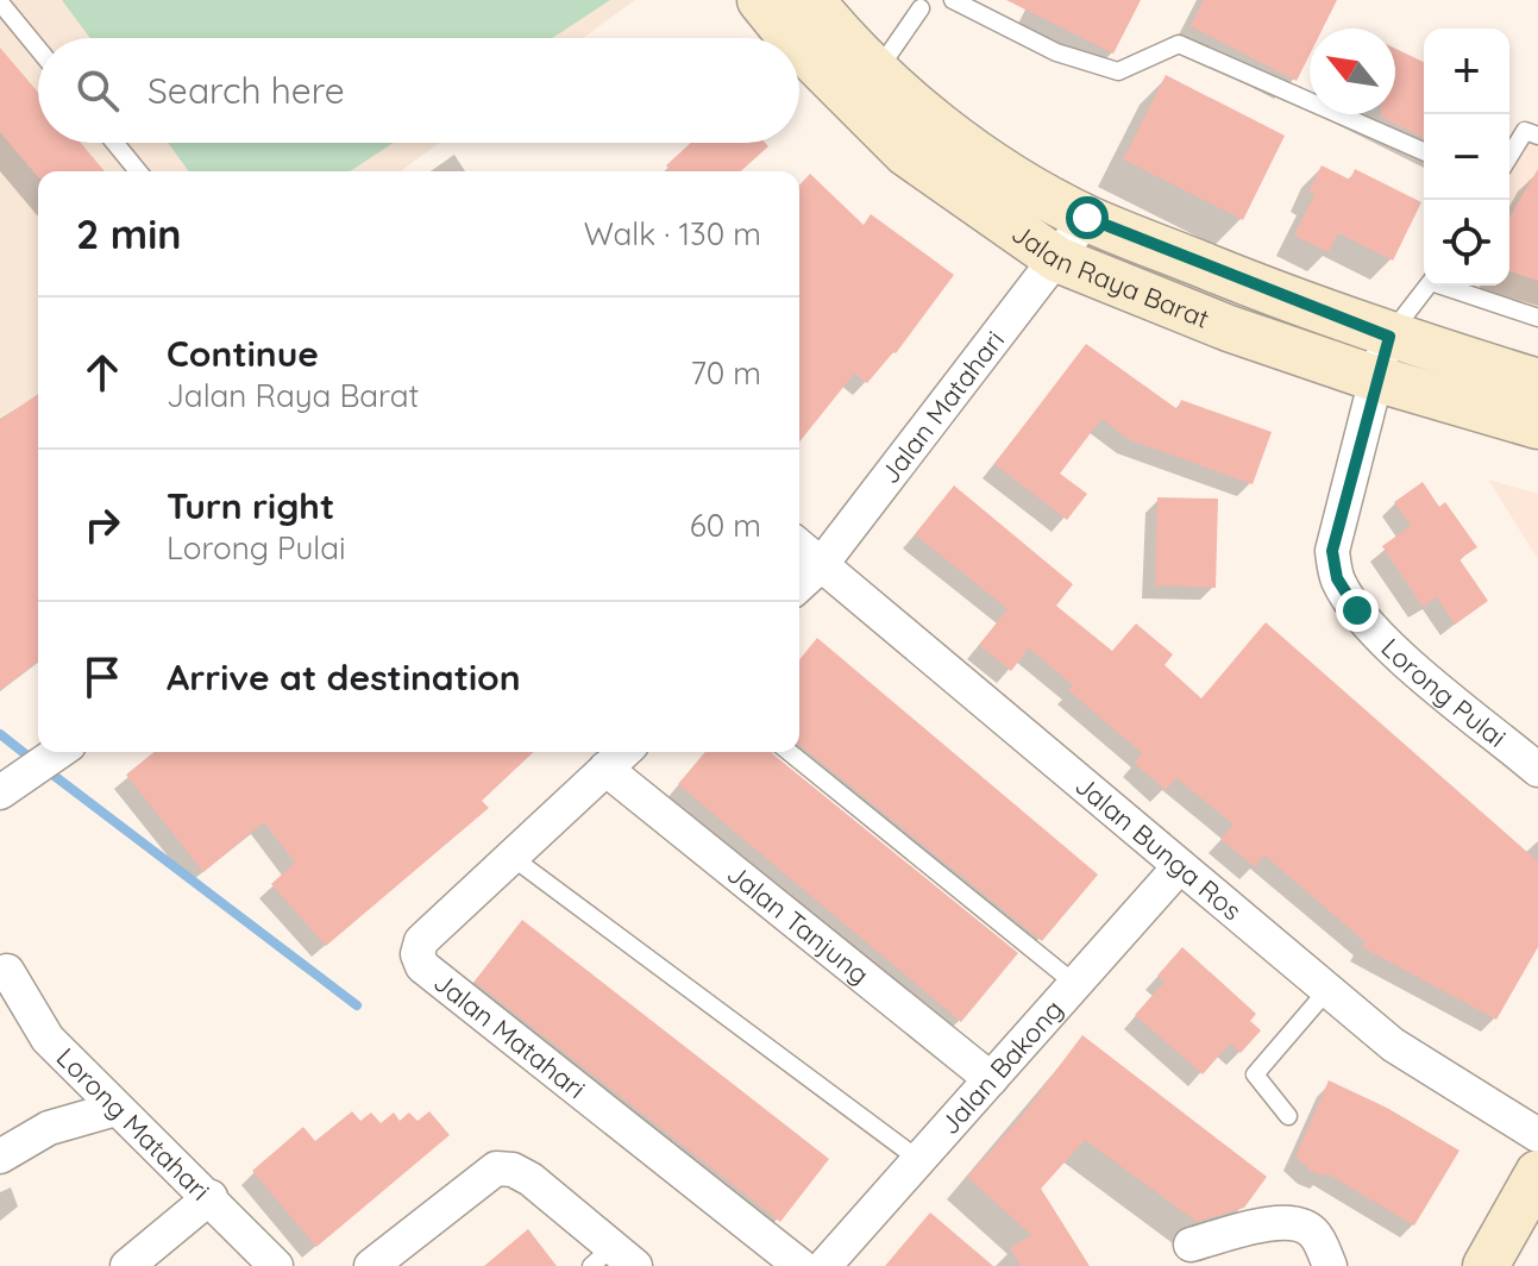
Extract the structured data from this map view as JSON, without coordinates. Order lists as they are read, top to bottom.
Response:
{
  "streets": {
    "main road": ["Jalan Raya Barat"],
    "street": [
      "Jalan Matahari",
      "Lorong Pulai",
      "Jalan Bunga Ros",
      "Jalan Tanjung",
      "Jalan Bakong",
      "Lorong Matahari"
    ]
  },
  "crossings": [
    ["Jalan Raya Barat", "Jalan Matahari"],
    ["Jalan Raya Barat", "Lorong Pulai"],
    ["Jalan Matahari", "Jalan Bunga Ros"],
    ["Jalan Matahari", "Jalan Tanjung"],
    ["Jalan Bunga Ros", "Jalan Bakong"],
    ["Jalan Tanjung", "Jalan Bakong"]
  ],
  "north": "top left",
  "page": {
    "map_buttons": ["+", "−"],
    "search": "Search here",
    "heading": ["2 min", "Walk · 130 m"],
    "list": [
      ["Continue", "Jalan Raya Barat", "70 m"],
      ["Turn right", "Lorong Pulai", "60 m"],
      "Arrive at destination"
    ]
  }
}
